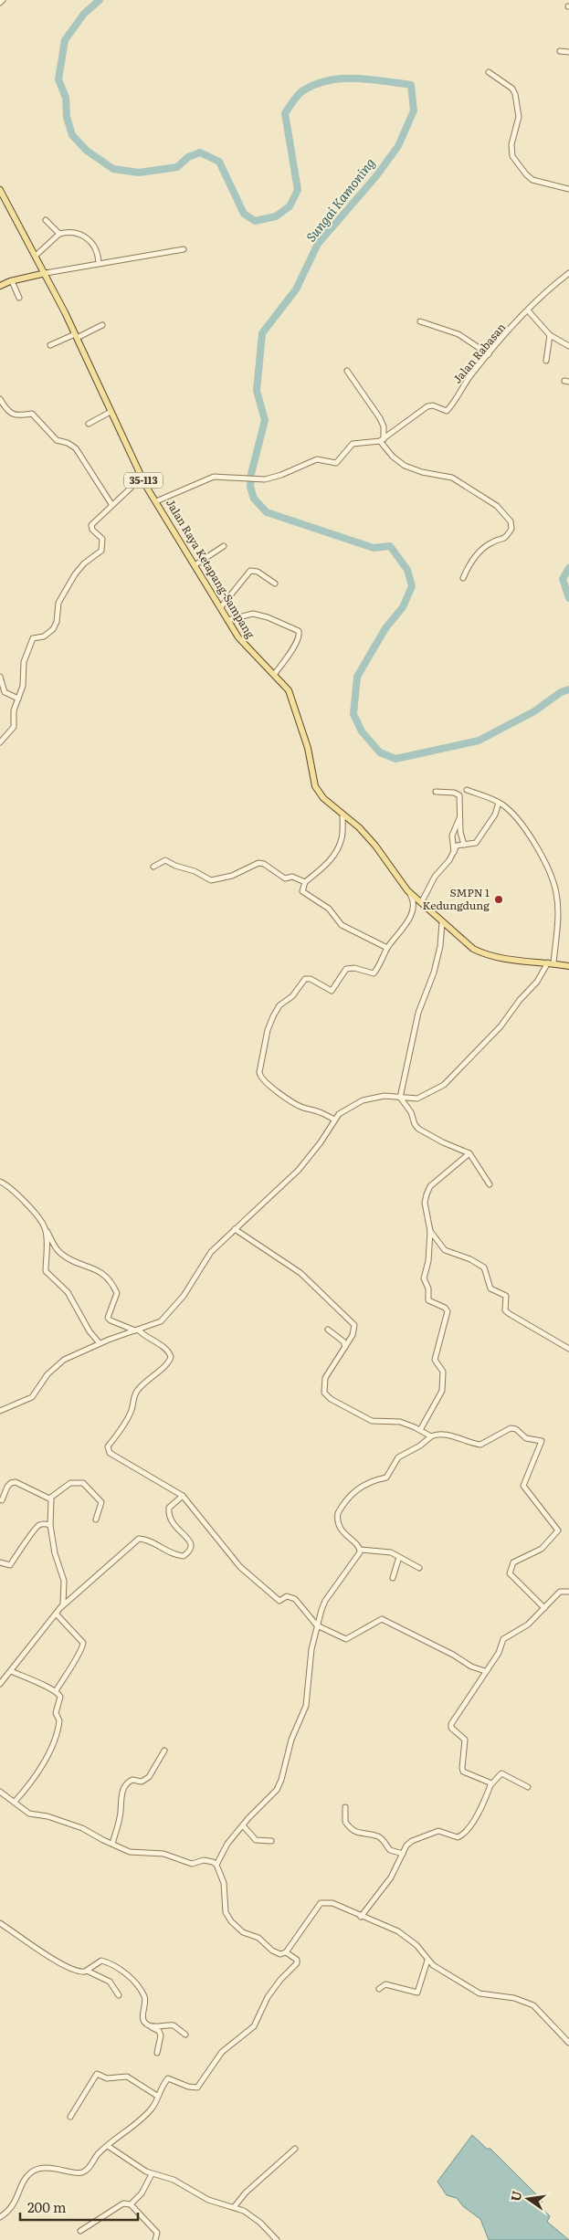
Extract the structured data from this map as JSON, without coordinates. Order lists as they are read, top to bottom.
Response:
{
  "streets": {
    "main road": ["35-113", "Jalan Raya Ketapang-Sampang"],
    "street": ["Jalan Rabasan"]
  },
  "water": ["Sungai Kamoning"],
  "places": ["SMPN 1 Kedungdung"],
  "scale_bar": "200 m",
  "north": "left"
}
